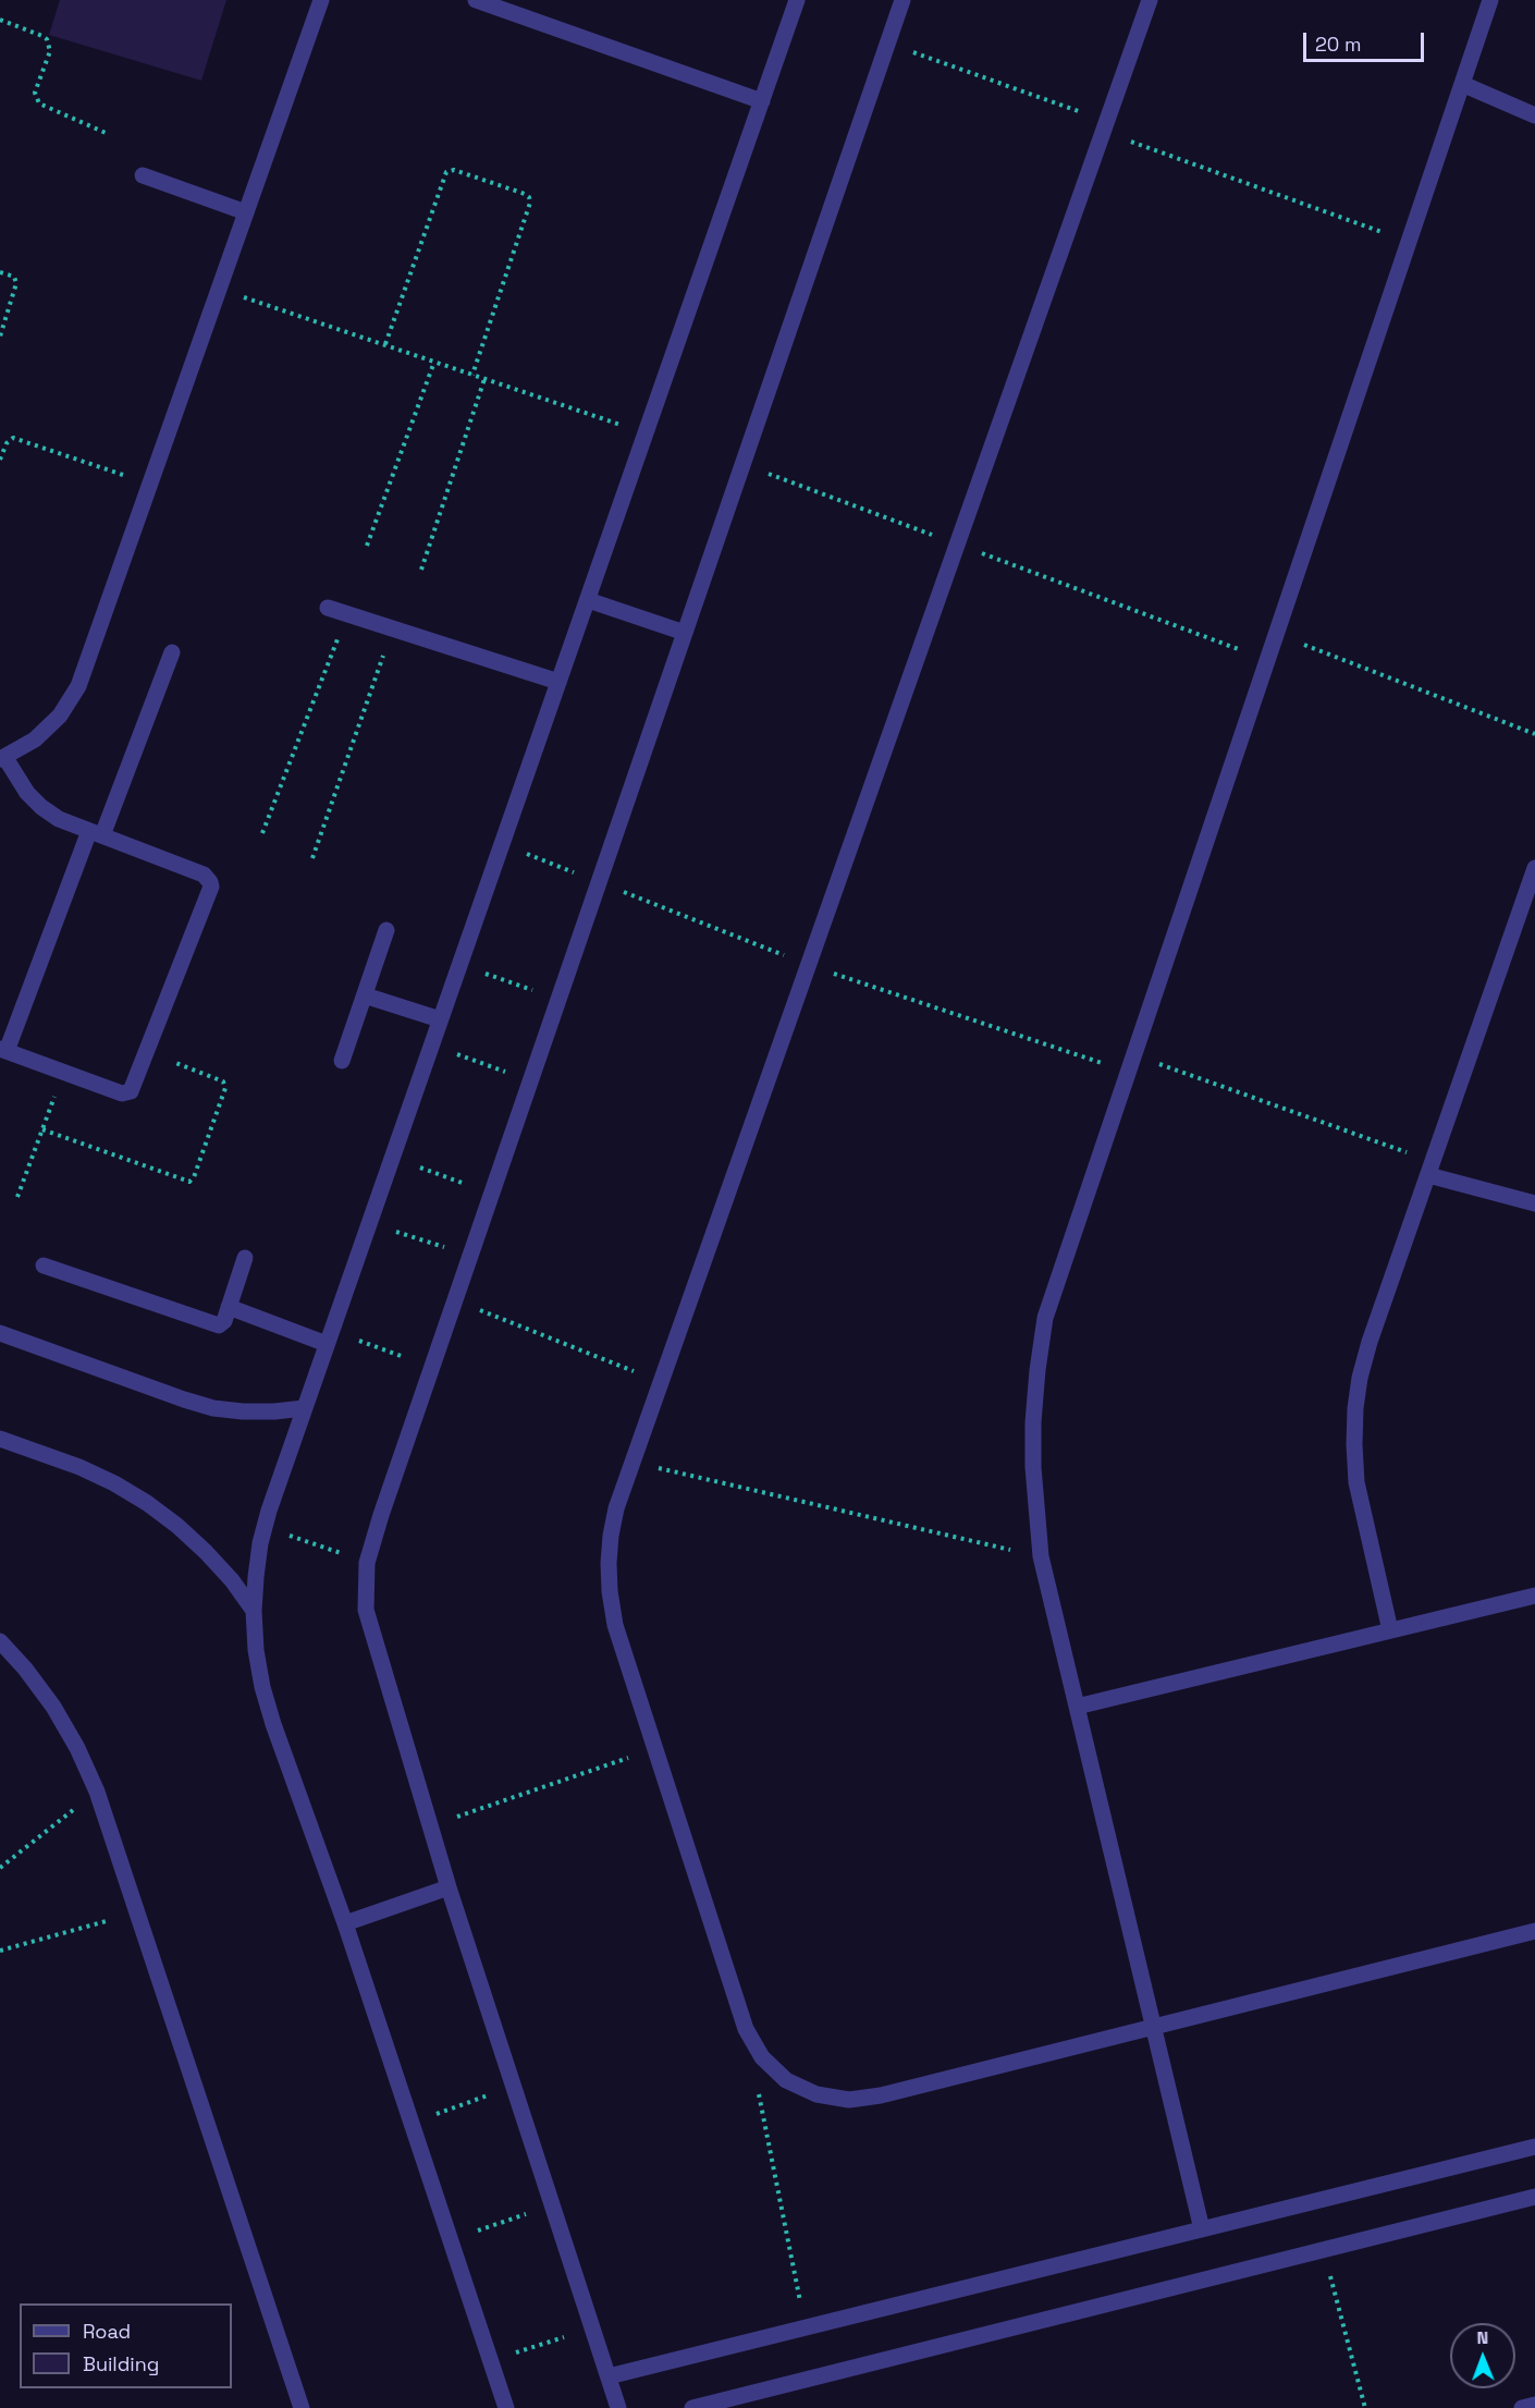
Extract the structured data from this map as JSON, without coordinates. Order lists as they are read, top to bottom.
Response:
{
  "legend": ["Road", "Building"],
  "scale_bar": "20 m",
  "north": "top"
}
